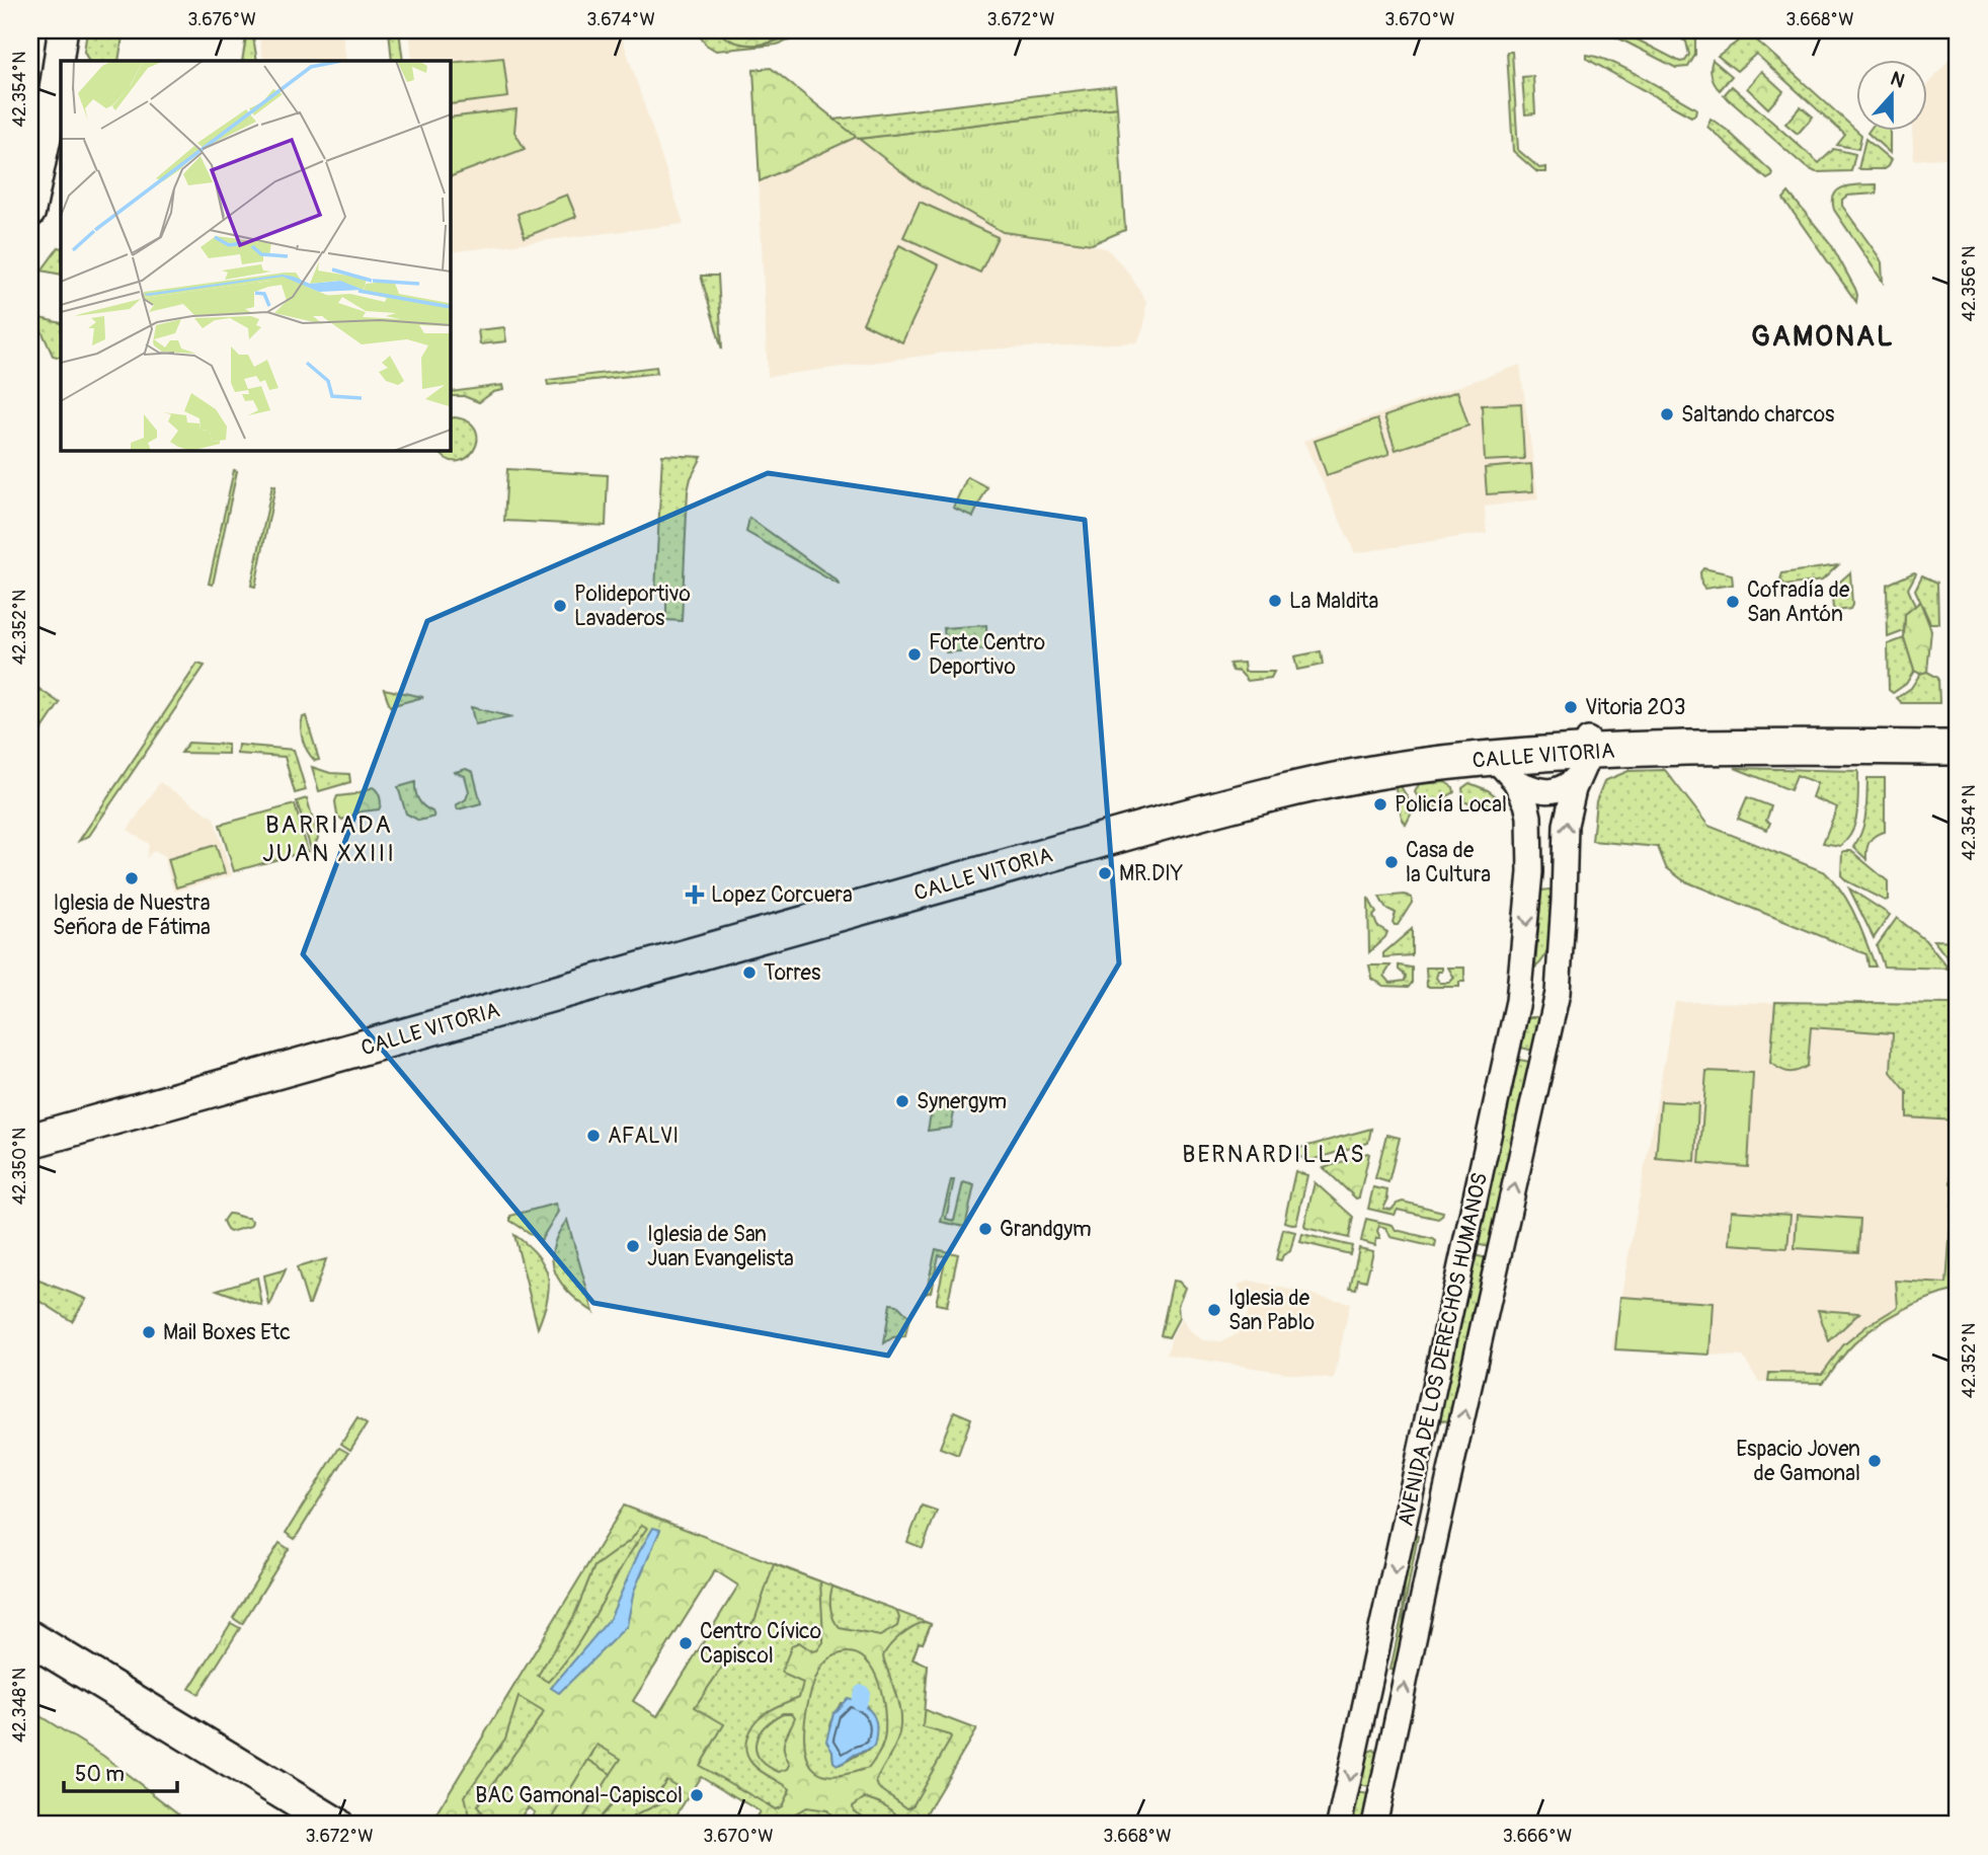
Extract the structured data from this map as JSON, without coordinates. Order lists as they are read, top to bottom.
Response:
{
  "streets": {
    "highway": ["CALLE VITORIA"],
    "street": ["AVENIDA DE LOS DERECHOS HUMANOS"]
  },
  "crossings": [
    ["CALLE VITORIA", "AVENIDA DE LOS DERECHOS HUMANOS"]
  ],
  "districts": ["GAMONAL", "BARRIADA JUAN XXIII", "BERNARDILLAS"],
  "places": {
    "other": [
      "Saltando charcos",
      "La Maldita",
      "Cofradía de San Antón",
      "Polideportivo Lavaderos",
      "Forte Centro Deportivo",
      "Vitoria 203",
      "Policía Local",
      "Casa de la Cultura",
      "MR.DIY",
      "Iglesia de Nuestra Señora de Fátima",
      "Torres",
      "Synergym",
      "AFALVI",
      "Grandgym",
      "Iglesia de San Juan Evangelista",
      "Iglesia de San Pablo",
      "Mail Boxes Etc",
      "Espacio Joven de Gamonal",
      "Centro Cívico Capiscol",
      "BAC Gamonal-Capiscol"
    ],
    "health": ["Lopez Corcuera"]
  },
  "scale_bar": "50 m",
  "north": "top",
  "coordinates": [
    "3.676°W",
    "3.674°W",
    "3.672°W",
    "3.670°W",
    "3.668°W",
    "42.354°N",
    "42.356°N",
    "42.352°N",
    "42.350°N",
    "42.348°N",
    "3.666°W"
  ]
}
